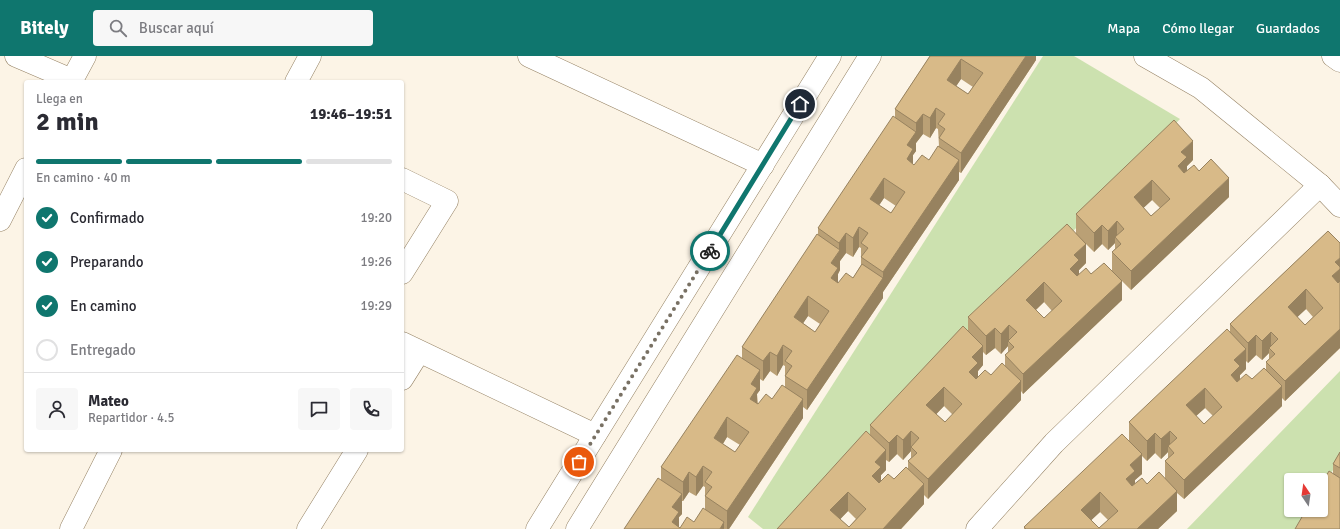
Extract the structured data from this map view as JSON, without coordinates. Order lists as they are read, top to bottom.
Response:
{
  "north": "top",
  "page": {
    "header": "Bitely",
    "search": "Buscar aquí",
    "nav": ["Mapa", "Cómo llegar", "Guardados"],
    "heading": ["2 min", "Llega en", "19:46–19:51"],
    "panel": ["Mateo", "Repartidor · 4.5"],
    "bar": "En camino · 40 m",
    "list": [
      ["Confirmado", "19:20"],
      ["Preparando", "19:26"],
      ["En camino", "19:29"],
      "Entregado"
    ]
  }
}
